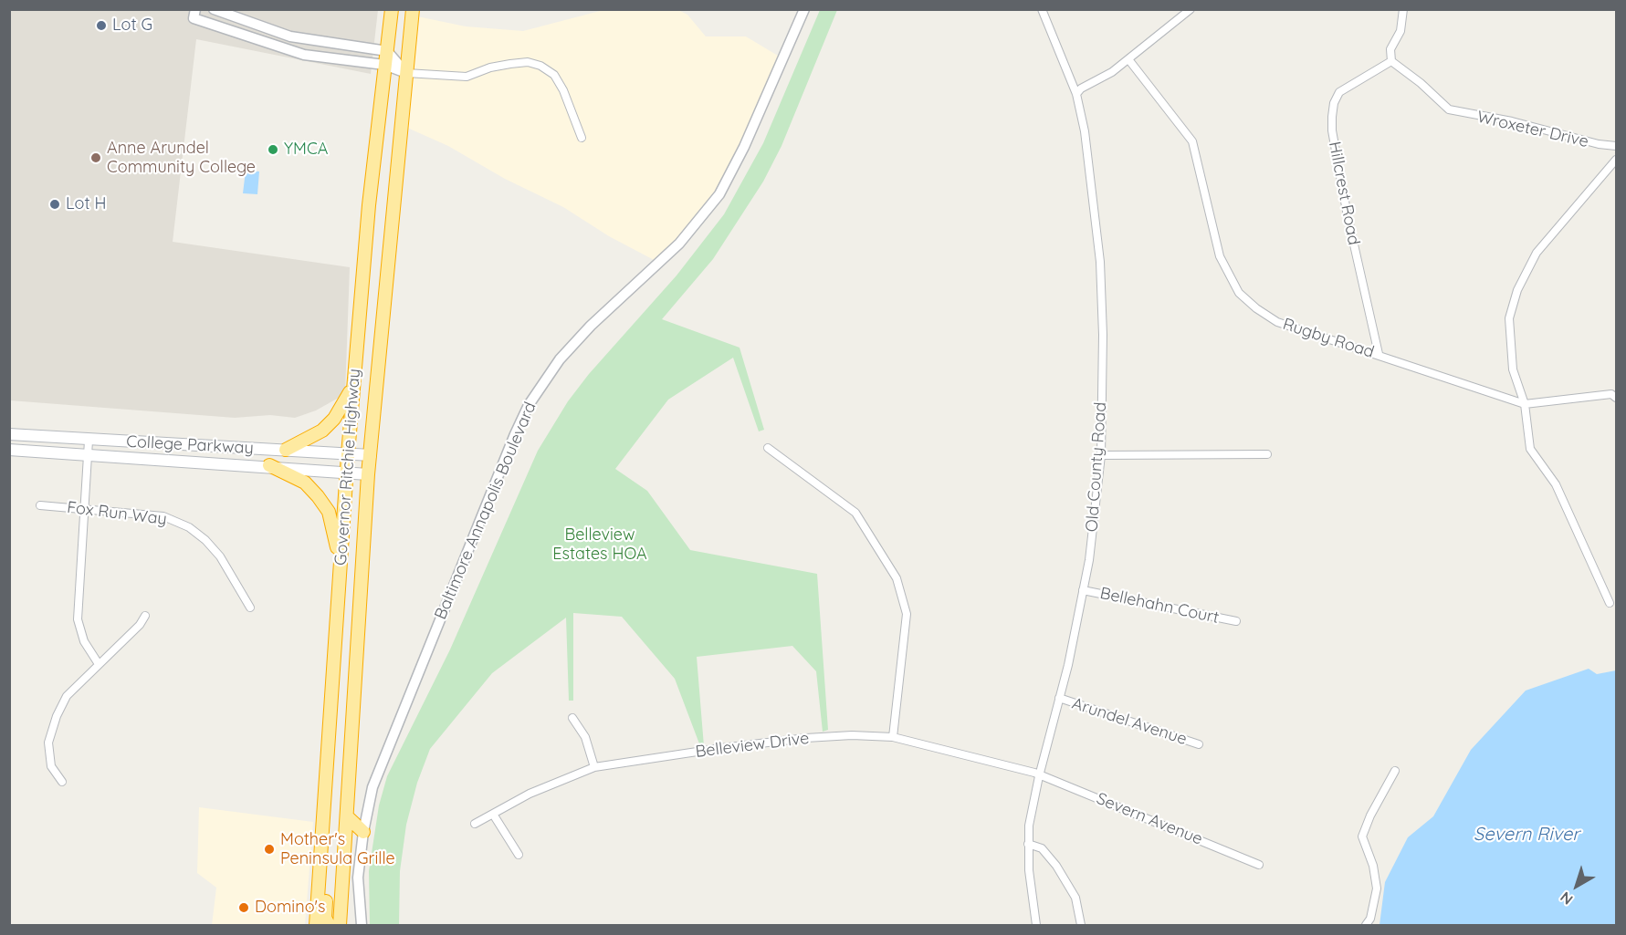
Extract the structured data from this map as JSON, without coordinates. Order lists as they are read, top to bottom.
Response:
{
  "streets": {
    "highway": ["Governor Ritchie Highway"],
    "main road": ["College Parkway"],
    "street": [
      "Wroxeter Drive",
      "Hillcrest Road",
      "Rugby Road",
      "Old County Road",
      "Baltimore Annapolis Boulevard",
      "Fox Run Way",
      "Bellehahn Court",
      "Arundel Avenue",
      "Belleview Drive",
      "Severn Avenue"
    ]
  },
  "crossings": [
    ["Wroxeter Drive", "Hillcrest Road"],
    ["Hillcrest Road", "Rugby Road"],
    ["College Parkway", "Governor Ritchie Highway"],
    ["Old County Road", "Bellehahn Court"],
    ["Old County Road", "Arundel Avenue"],
    ["Old County Road", "Belleview Drive"],
    ["Old County Road", "Severn Avenue"],
    ["Belleview Drive", "Severn Avenue"]
  ],
  "water": ["Severn River"],
  "parks": ["Belleview Estates HOA"],
  "places": [
    "Lot G",
    "YMCA",
    "Anne Arundel Community College",
    "Lot H",
    "Mother's Peninsula Grille",
    "Domino's"
  ],
  "north": "bottom left"
}
